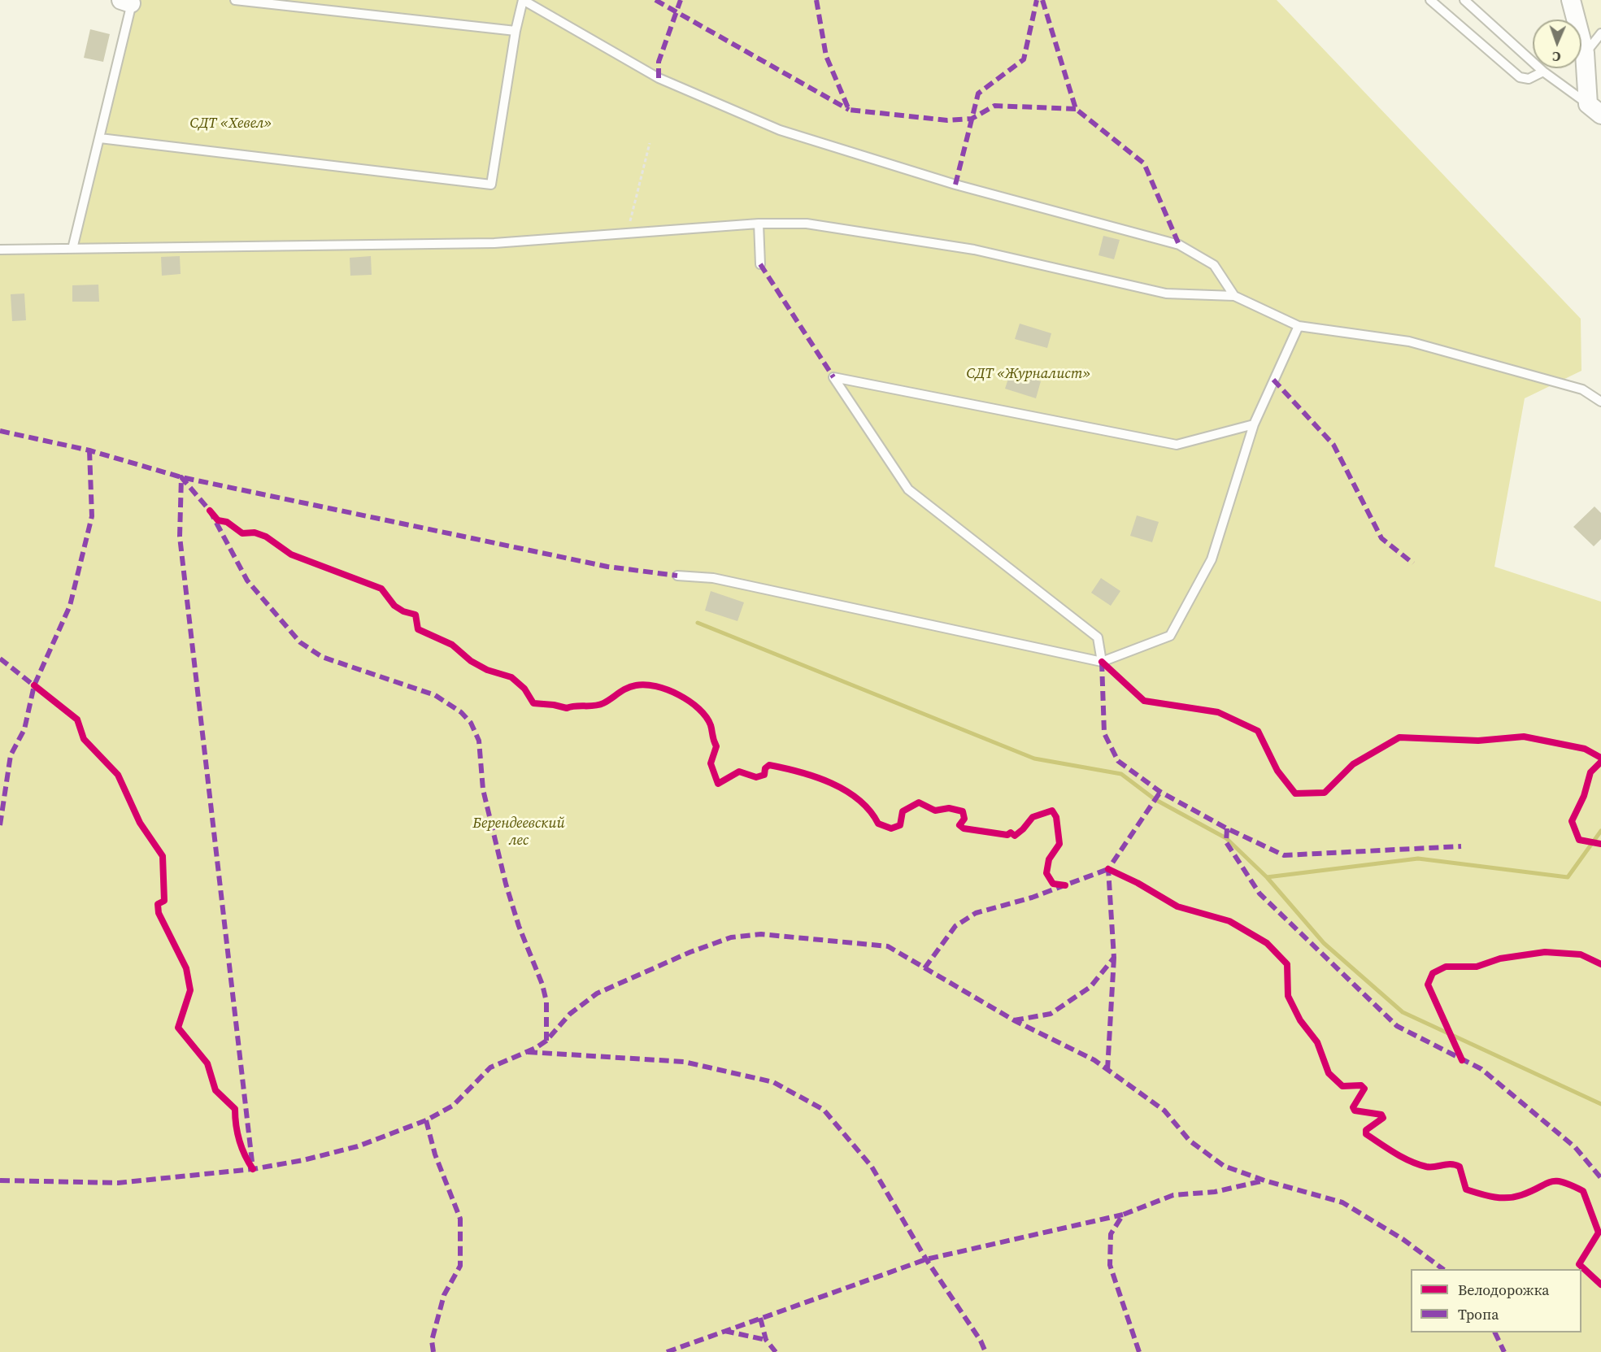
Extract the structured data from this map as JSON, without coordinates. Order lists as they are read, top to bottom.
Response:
{
  "parks": ["СДТ «Хевел»", "СДТ «Журналист»", "Берендеевский лес"],
  "legend": ["Велодорожка", "Тропа"],
  "north": "bottom"
}
